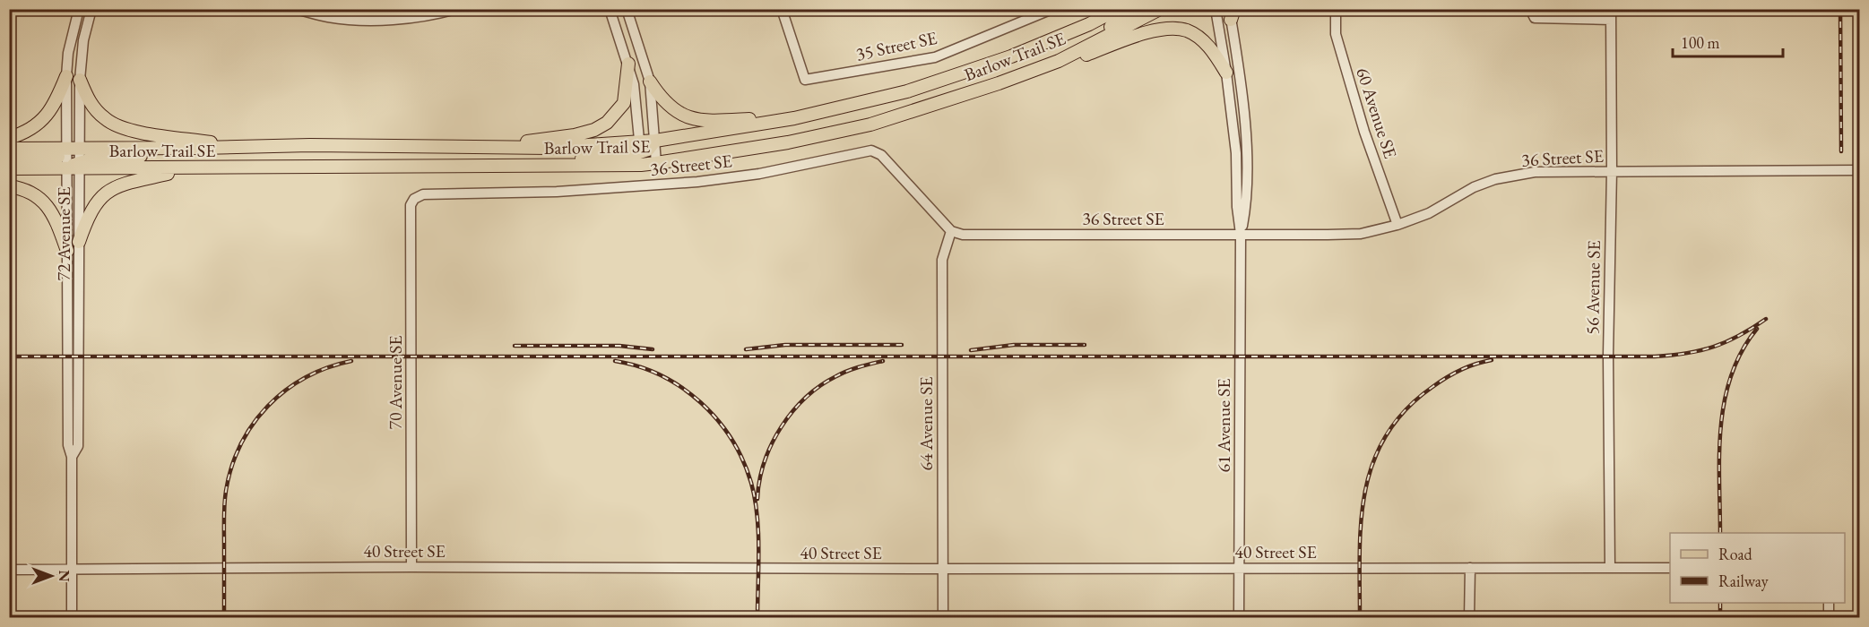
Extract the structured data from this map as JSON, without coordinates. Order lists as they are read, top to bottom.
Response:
{
  "streets": {
    "main road": ["Barlow Trail SE"],
    "street": [
      "35 Street SE",
      "60 Avenue SE",
      "36 Street SE",
      "72 Avenue SE",
      "56 Avenue SE",
      "70 Avenue SE",
      "64 Avenue SE",
      "61 Avenue SE",
      "40 Street SE"
    ]
  },
  "crossings": [
    ["Barlow Trail SE", "72 Avenue SE"],
    ["60 Avenue SE", "36 Street SE"],
    ["36 Street SE", "56 Avenue SE"],
    ["36 Street SE", "70 Avenue SE"],
    ["36 Street SE", "64 Avenue SE"],
    ["36 Street SE", "61 Avenue SE"],
    ["72 Avenue SE", "40 Street SE"],
    ["56 Avenue SE", "40 Street SE"],
    ["70 Avenue SE", "40 Street SE"],
    ["64 Avenue SE", "40 Street SE"],
    ["61 Avenue SE", "40 Street SE"]
  ],
  "legend": ["Road", "Railway"],
  "scale_bar": "100 m",
  "north": "right"
}
